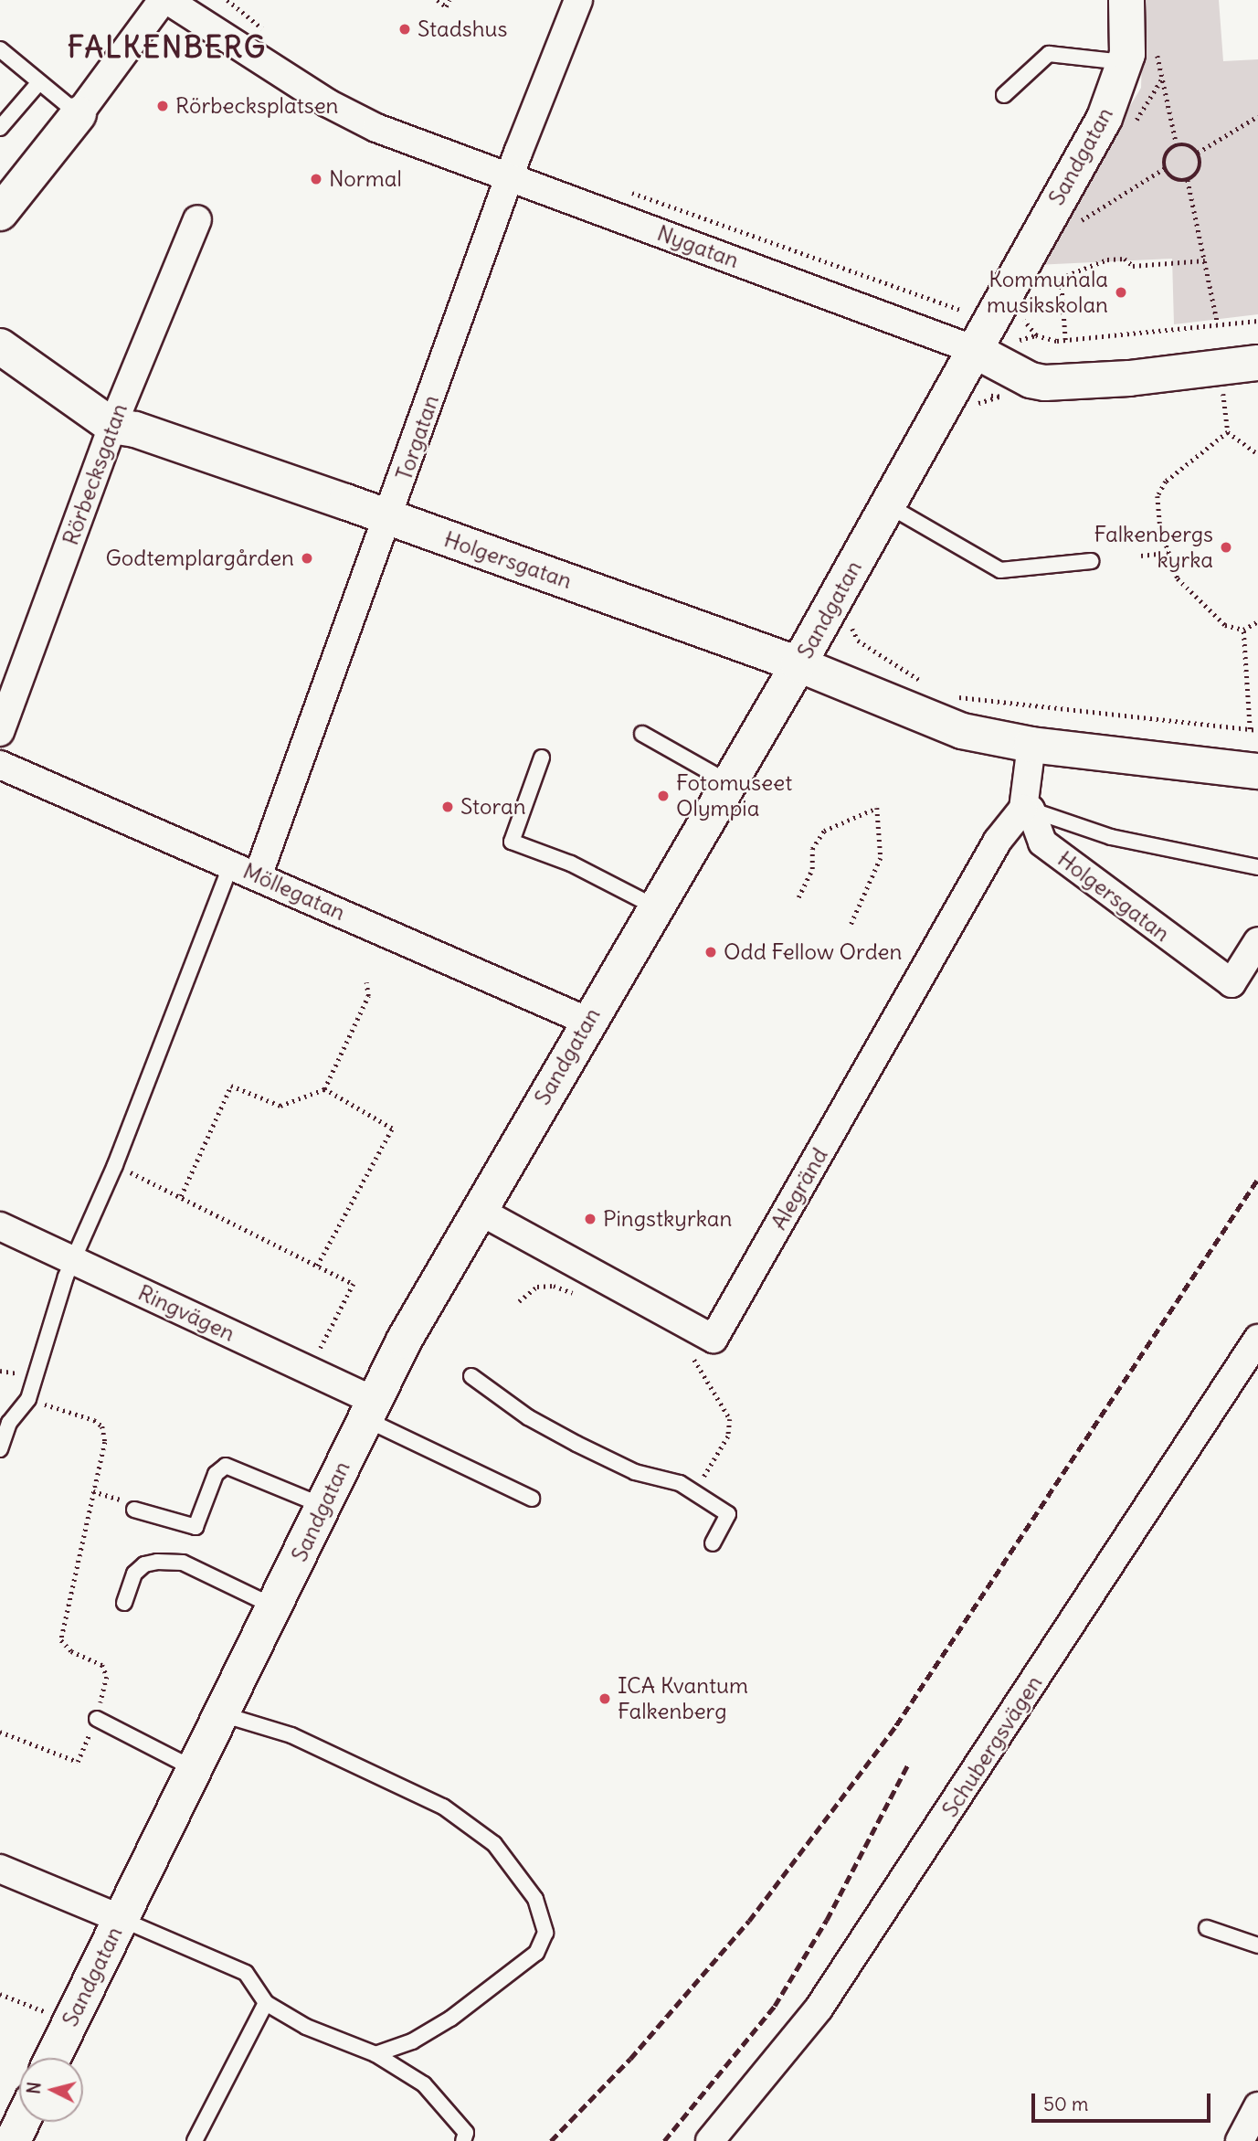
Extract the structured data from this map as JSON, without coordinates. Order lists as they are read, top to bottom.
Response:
{
  "streets": {
    "main road": ["Sandgatan", "Nygatan", "Holgersgatan"],
    "street": [
      "Torgatan",
      "Rörbecksgatan",
      "Möllegatan",
      "Alegränd",
      "Ringvägen",
      "Schubergsvägen"
    ]
  },
  "crossings": [
    ["Sandgatan", "Nygatan"],
    ["Sandgatan", "Holgersgatan"],
    ["Sandgatan", "Möllegatan"],
    ["Sandgatan", "Alegränd"],
    ["Sandgatan", "Ringvägen"],
    ["Nygatan", "Torgatan"],
    ["Torgatan", "Holgersgatan"],
    ["Torgatan", "Möllegatan"],
    ["Rörbecksgatan", "Holgersgatan"],
    ["Holgersgatan", "Alegränd"]
  ],
  "districts": ["FALKENBERG"],
  "places": [
    "Stadshus",
    "Rörbecksplatsen",
    "Normal",
    "Kommunala musikskolan",
    "Falkenbergs kyrka",
    "Godtemplargården",
    "Fotomuseet Olympia",
    "Storan",
    "Odd Fellow Orden",
    "Pingstkyrkan",
    "ICA Kvantum Falkenberg"
  ],
  "scale_bar": "50 m",
  "north": "left"
}
